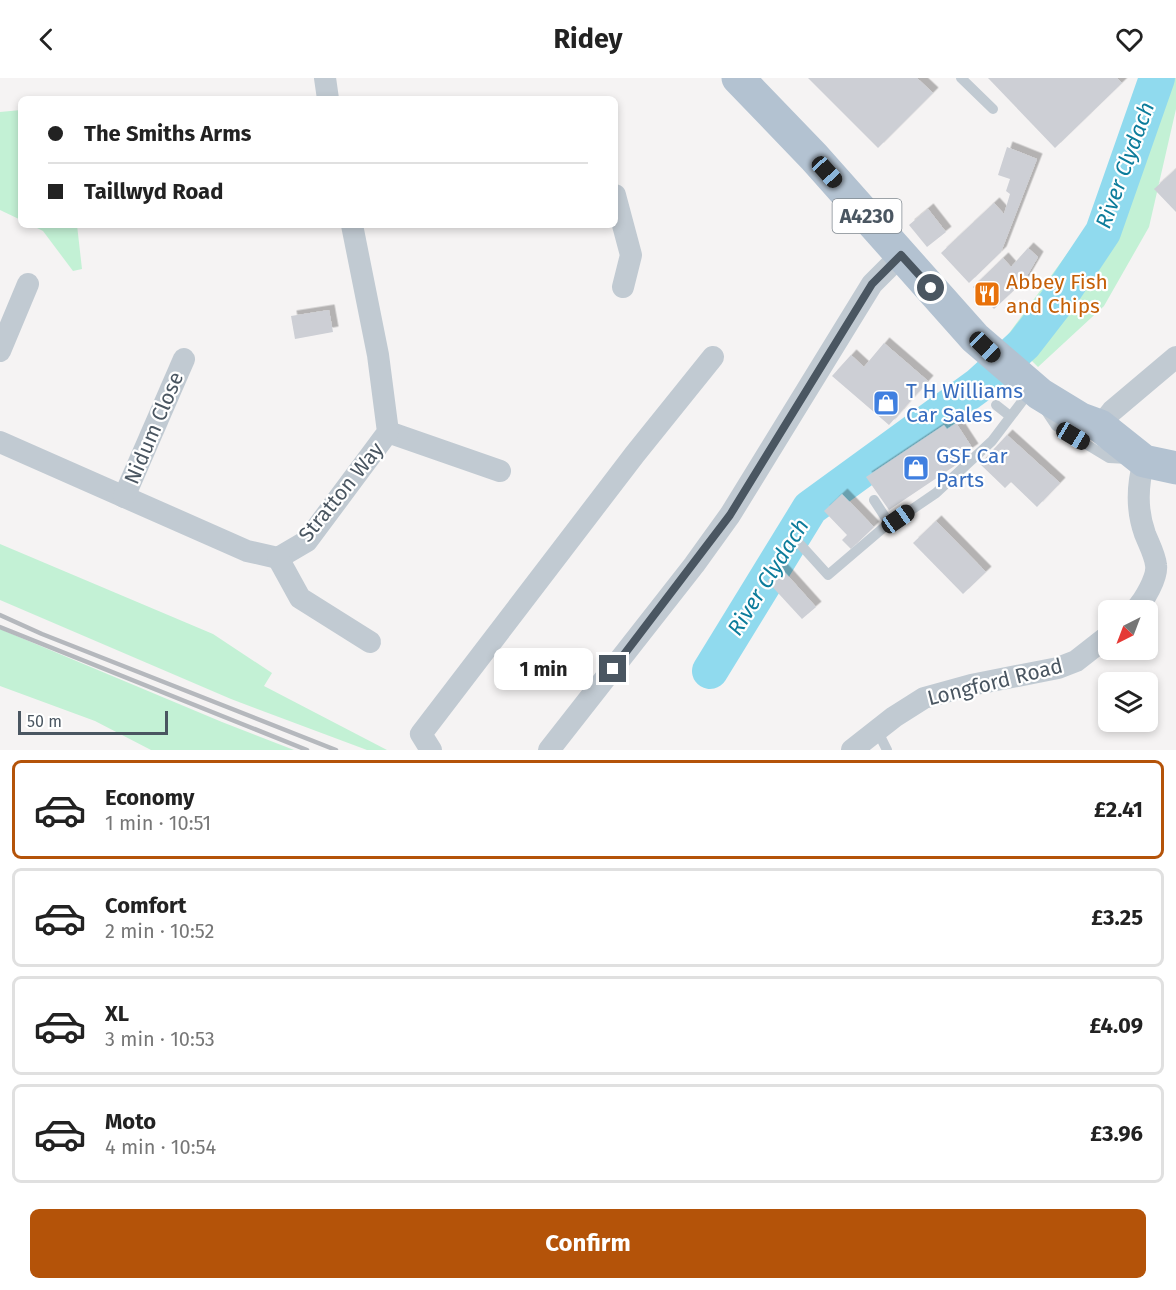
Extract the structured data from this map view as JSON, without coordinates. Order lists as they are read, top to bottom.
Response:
{
  "streets": {
    "main road": ["A4230"],
    "street": ["Nidum Close", "Stratton Way", "Longford Road"]
  },
  "crossings": [
    ["Nidum Close", "Stratton Way"]
  ],
  "water": ["River Clydach"],
  "places": {
    "restaurant": ["Abbey Fish and Chips"],
    "shop": ["T H Williams Car Sales", "GSF Car Parts"]
  },
  "scale_bar": "50 m",
  "north": "bottom left",
  "page": {
    "header": "Ridey",
    "banner": ["The Smiths Arms", "Taillwyd Road"],
    "bubble": "1 min",
    "scale": "50 m",
    "list": [
      {
        "name": "Economy",
        "note": "1 min · 10:51",
        "value": "£2.41"
      },
      {
        "name": "Comfort",
        "note": "2 min · 10:52",
        "value": "£3.25"
      },
      {
        "name": "XL",
        "note": "3 min · 10:53",
        "value": "£4.09"
      },
      {
        "name": "Moto",
        "note": "4 min · 10:54",
        "value": "£3.96"
      }
    ],
    "buttons": "Confirm"
  }
}
